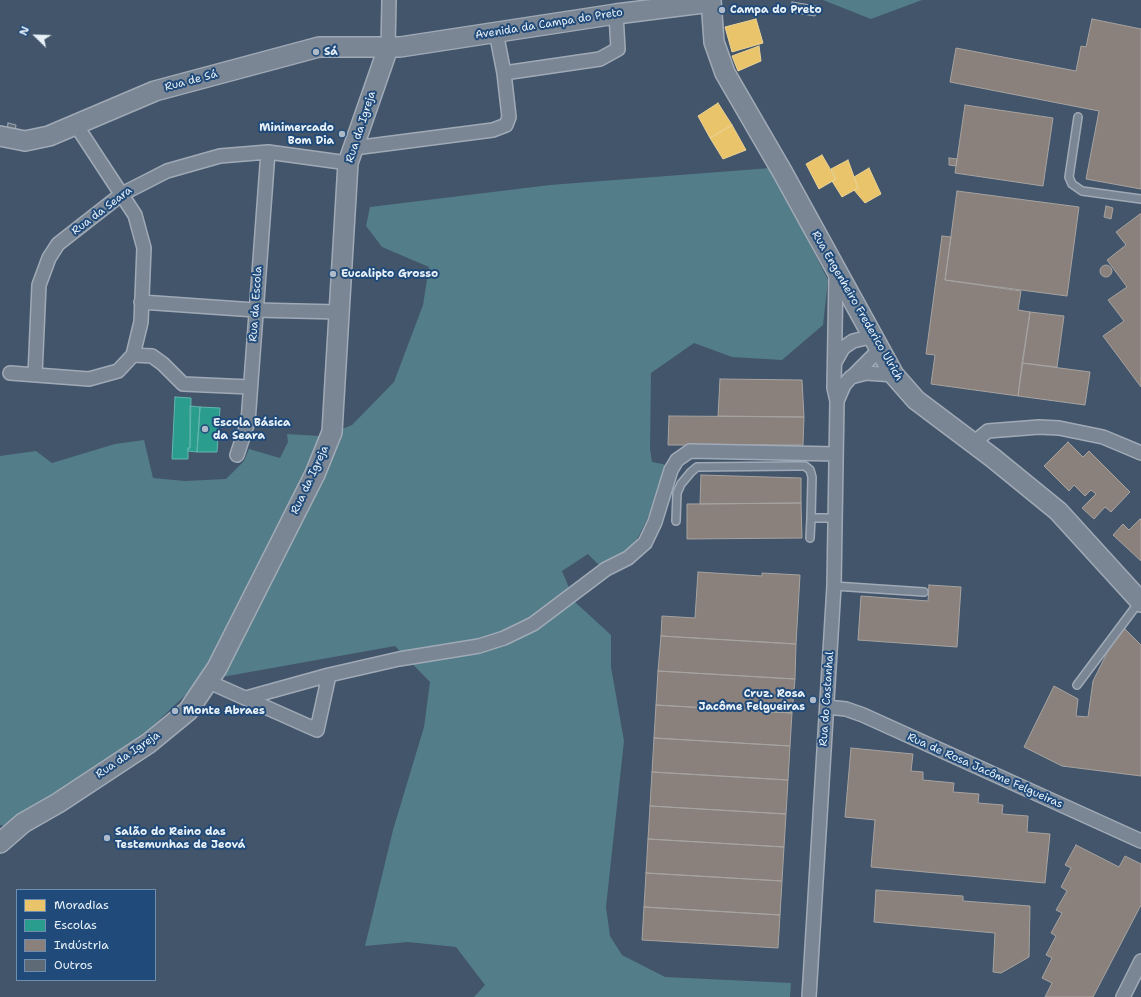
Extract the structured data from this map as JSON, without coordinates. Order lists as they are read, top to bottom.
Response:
{
  "streets": {
    "street": [
      "Avenida da Campa do Preto",
      "Rua de Sá",
      "Rua da Igreja",
      "Rua da Seara",
      "Rua da Escola",
      "Rua Engenheiro Frederico Ulrich",
      "Rua do Castanhal",
      "Rua de Rosa Jacôme Felgueiras"
    ]
  },
  "crossings": [
    ["Avenida da Campa do Preto", "Rua de Sá"],
    ["Avenida da Campa do Preto", "Rua da Igreja"],
    ["Avenida da Campa do Preto", "Rua Engenheiro Frederico Ulrich"],
    ["Rua de Sá", "Rua da Igreja"],
    ["Rua da Igreja", "Rua da Seara"],
    ["Rua da Seara", "Rua da Escola"],
    ["Rua Engenheiro Frederico Ulrich", "Rua do Castanhal"],
    ["Rua do Castanhal", "Rua de Rosa Jacôme Felgueiras"]
  ],
  "places": [
    "Campa do Preto",
    "Sá",
    "Minimercado Bom Dia",
    "Eucalipto Grosso",
    "Escola Básica da Seara",
    "Cruz. Rosa Jacôme Felgueiras",
    "Monte Abraes",
    "Salão do Reino das Testemunhas de Jeová"
  ],
  "legend": [
    "Moradias",
    "Escolas",
    "Indústria",
    "Outros"
  ],
  "north": "top left"
}
